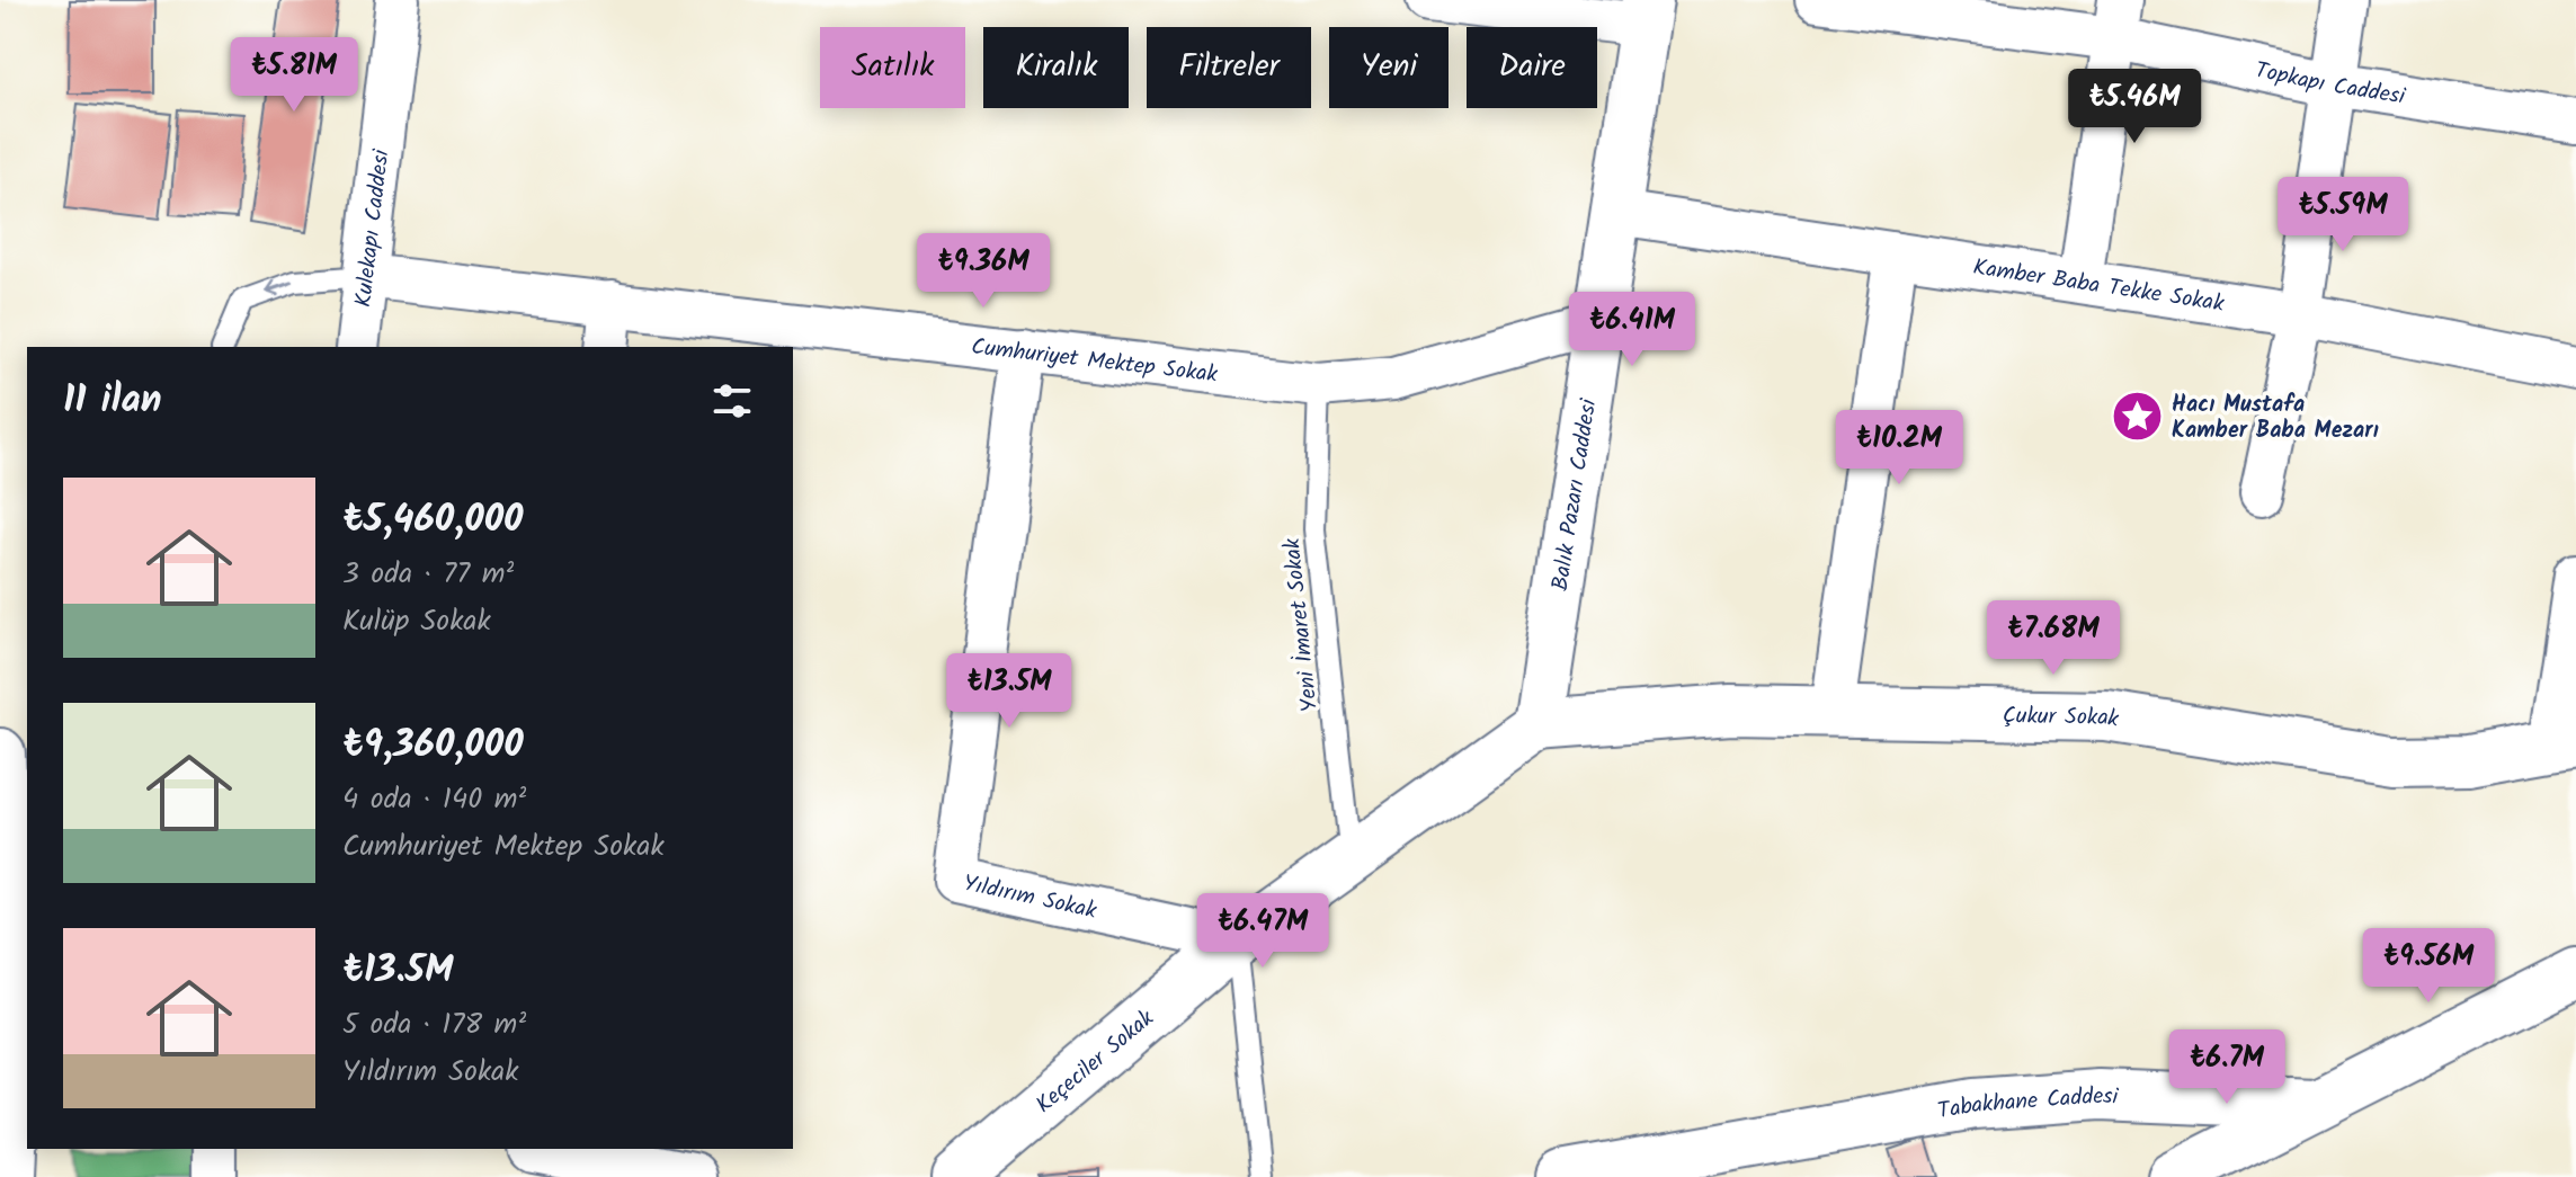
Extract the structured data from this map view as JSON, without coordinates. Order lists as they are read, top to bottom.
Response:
{
  "streets": {
    "street": [
      "Topkapı Caddesi",
      "Kulekapı Caddesi",
      "Kamber Baba Tekke Sokak",
      "Cumhuriyet Mektep Sokak",
      "Balık Pazarı Caddesi",
      "Çukur Sokak",
      "Yıldırım Sokak",
      "Keçeciler Sokak",
      "Tabakhane Caddesi"
    ],
    "lane": ["Yeni İmaret Sokak"]
  },
  "crossings": [
    ["Kulekapı Caddesi", "Cumhuriyet Mektep Sokak"],
    ["Kamber Baba Tekke Sokak", "Balık Pazarı Caddesi"],
    ["Cumhuriyet Mektep Sokak", "Balık Pazarı Caddesi"],
    ["Cumhuriyet Mektep Sokak", "Yeni İmaret Sokak"],
    ["Cumhuriyet Mektep Sokak", "Yıldırım Sokak"],
    ["Balık Pazarı Caddesi", "Çukur Sokak"],
    ["Balık Pazarı Caddesi", "Keçeciler Sokak"],
    ["Yeni İmaret Sokak", "Keçeciler Sokak"],
    ["Çukur Sokak", "Keçeciler Sokak"],
    ["Yıldırım Sokak", "Keçeciler Sokak"]
  ],
  "places": {
    "place": ["Hacı Mustafa Kamber Baba Mezarı"]
  },
  "page": {
    "chip": [
      "Satılık",
      "Kiralık",
      "Filtreler",
      "Yeni",
      "Daire"
    ],
    "price": [
      "₺5.81M",
      "₺5.46M",
      "₺5.59M",
      "₺9.36M",
      "₺6.41M",
      "₺10.2M",
      "₺7.68M",
      "₺13.5M",
      "₺6.47M",
      "₺9.56M",
      "₺6.7M"
    ],
    "heading": "11 ilan",
    "list": [
      {
        "name": "₺5,460,000",
        "note": "3 oda · 77 m² · Kulüp Sokak"
      },
      {
        "name": "₺9,360,000",
        "note": "4 oda · 140 m² · Cumhuriyet Mektep Sokak"
      },
      {
        "name": "₺13.5M",
        "note": "5 oda · 178 m² · Yıldırım Sokak"
      }
    ]
  }
}
